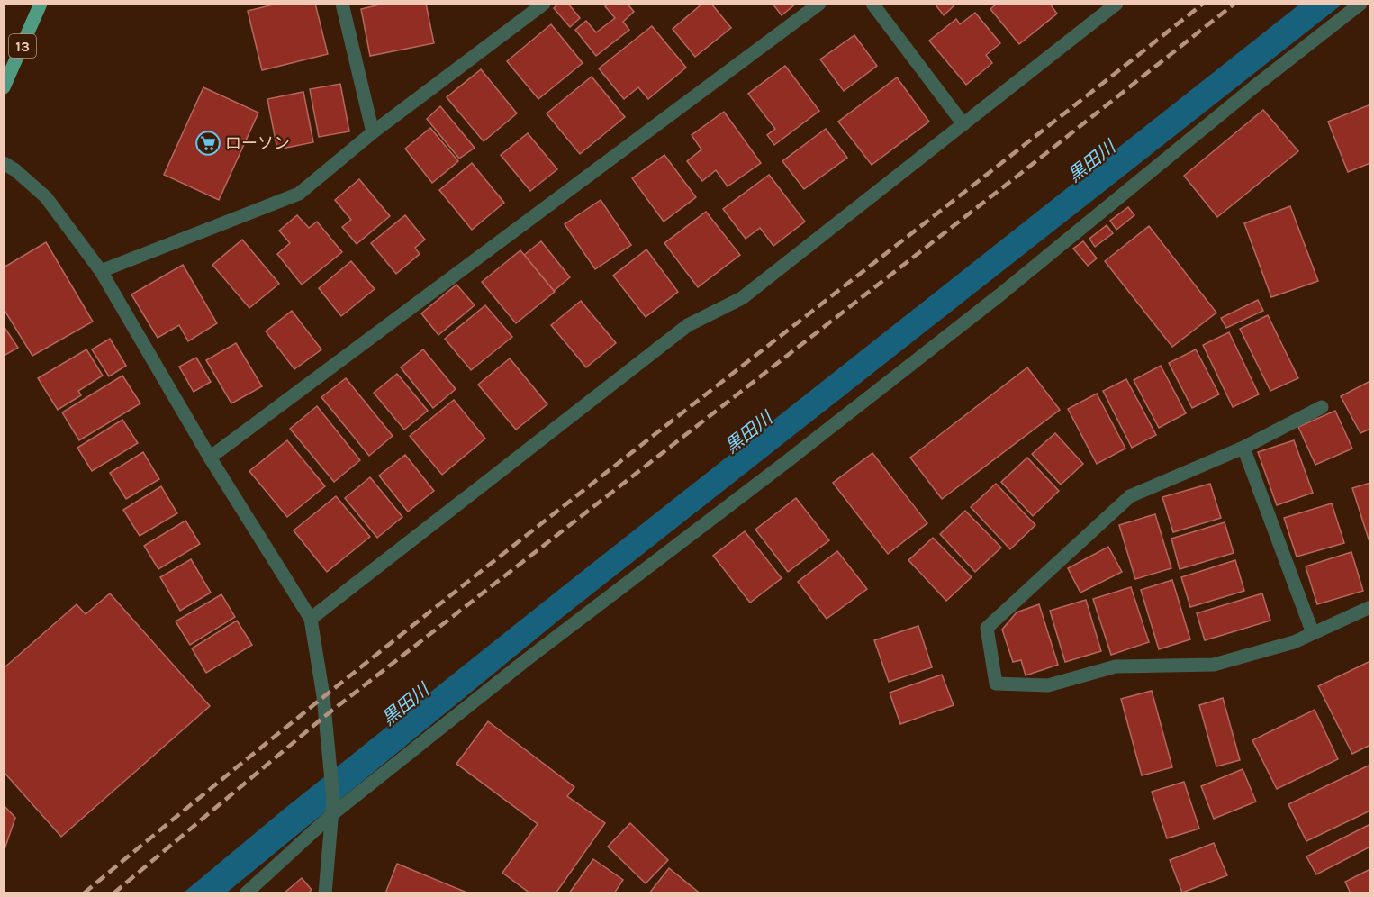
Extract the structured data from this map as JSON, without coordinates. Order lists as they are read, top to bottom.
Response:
{
  "streets": {
    "main road": ["13"]
  },
  "water": ["黒田川"],
  "places": {
    "supermarket": ["ローソン"]
  }
}
